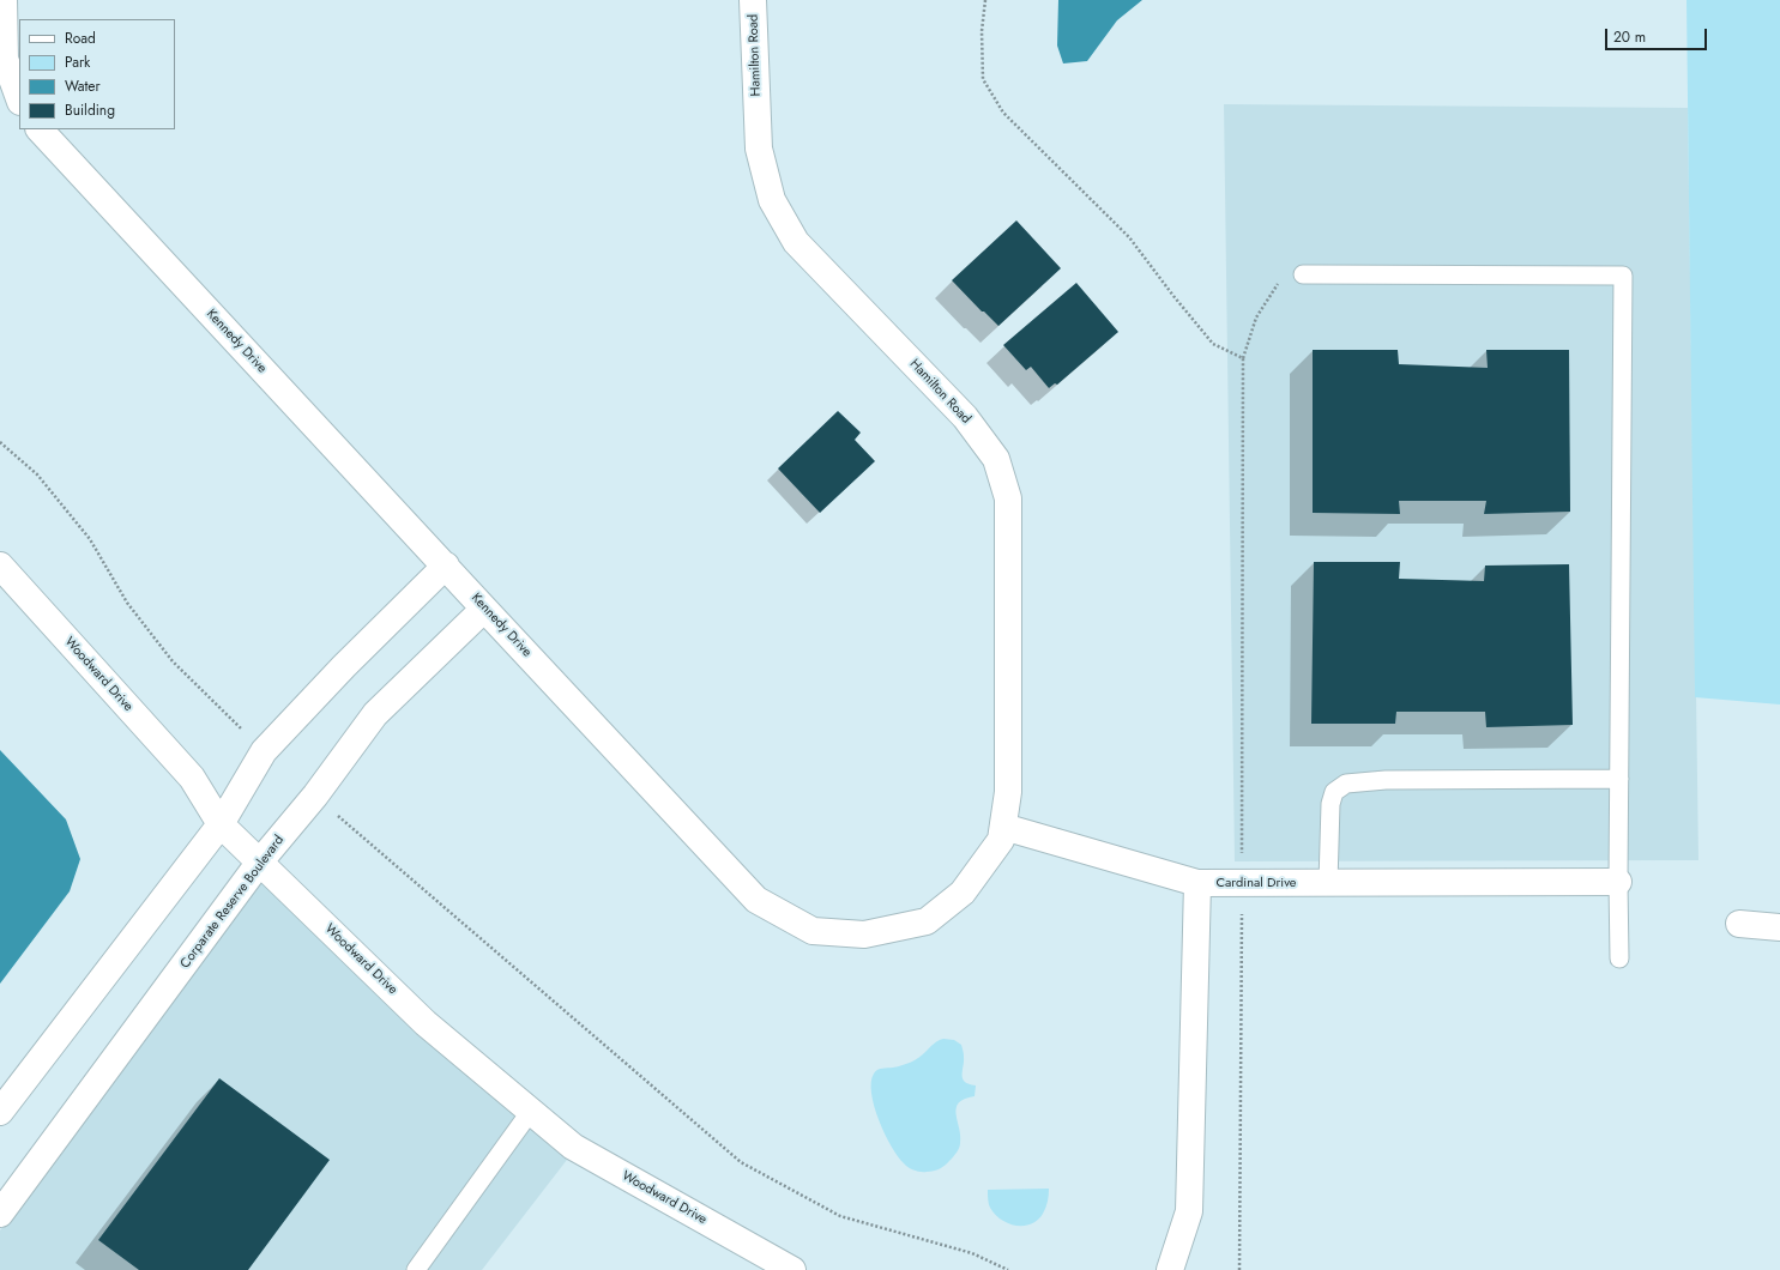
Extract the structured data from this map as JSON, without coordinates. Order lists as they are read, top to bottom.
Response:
{
  "streets": {
    "street": [
      "Hamilton Road",
      "Kennedy Drive",
      "Woodward Drive",
      "Cardinal Drive",
      "Corparate Reserve Boulevard"
    ]
  },
  "crossings": [
    ["Hamilton Road", "Kennedy Drive"],
    ["Kennedy Drive", "Corparate Reserve Boulevard"],
    ["Woodward Drive", "Corparate Reserve Boulevard"]
  ],
  "legend": [
    "Road",
    "Park",
    "Water",
    "Building"
  ],
  "scale_bar": "20 m"
}
